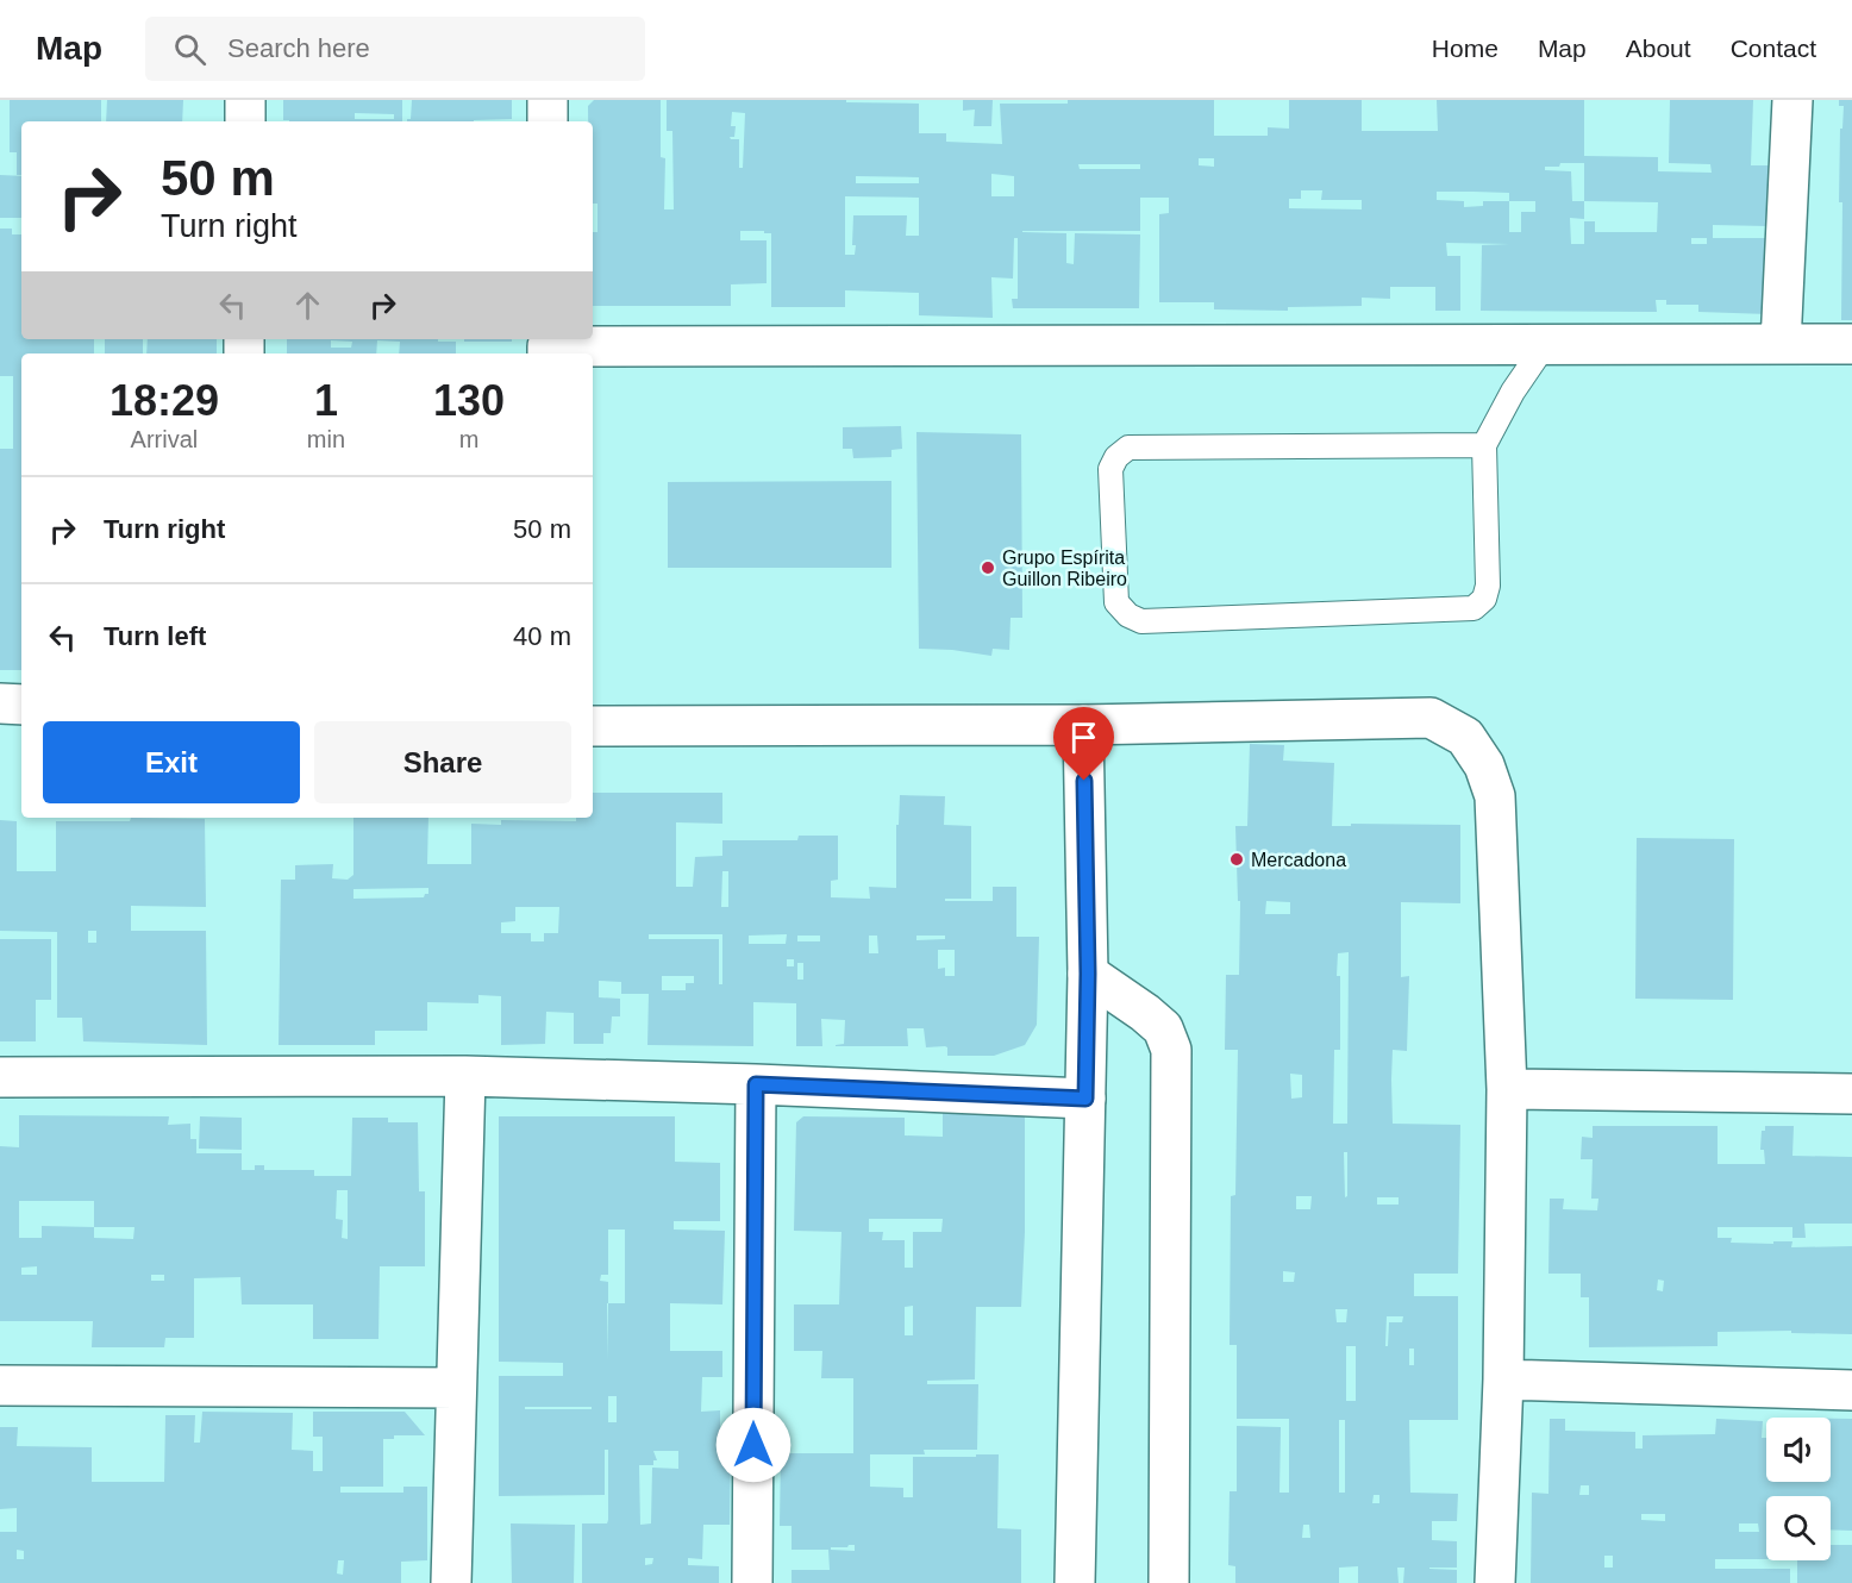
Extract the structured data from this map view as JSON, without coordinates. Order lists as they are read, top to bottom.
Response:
{
  "places": ["Grupo Espírita Guillon Ribeiro", "Mercadona"],
  "page": {
    "header": "Map",
    "search": "Search here",
    "nav": [
      "Home",
      "Map",
      "About",
      "Contact"
    ],
    "turn": ["50 m", "Turn right"],
    "eta": [
      "18:29",
      "Arrival",
      "1",
      "min",
      "130",
      "m"
    ],
    "list": [
      {
        "name": "Turn right",
        "value": "50 m"
      },
      {
        "name": "Turn left",
        "value": "40 m"
      }
    ],
    "buttons": ["Exit", "Share"]
  }
}
